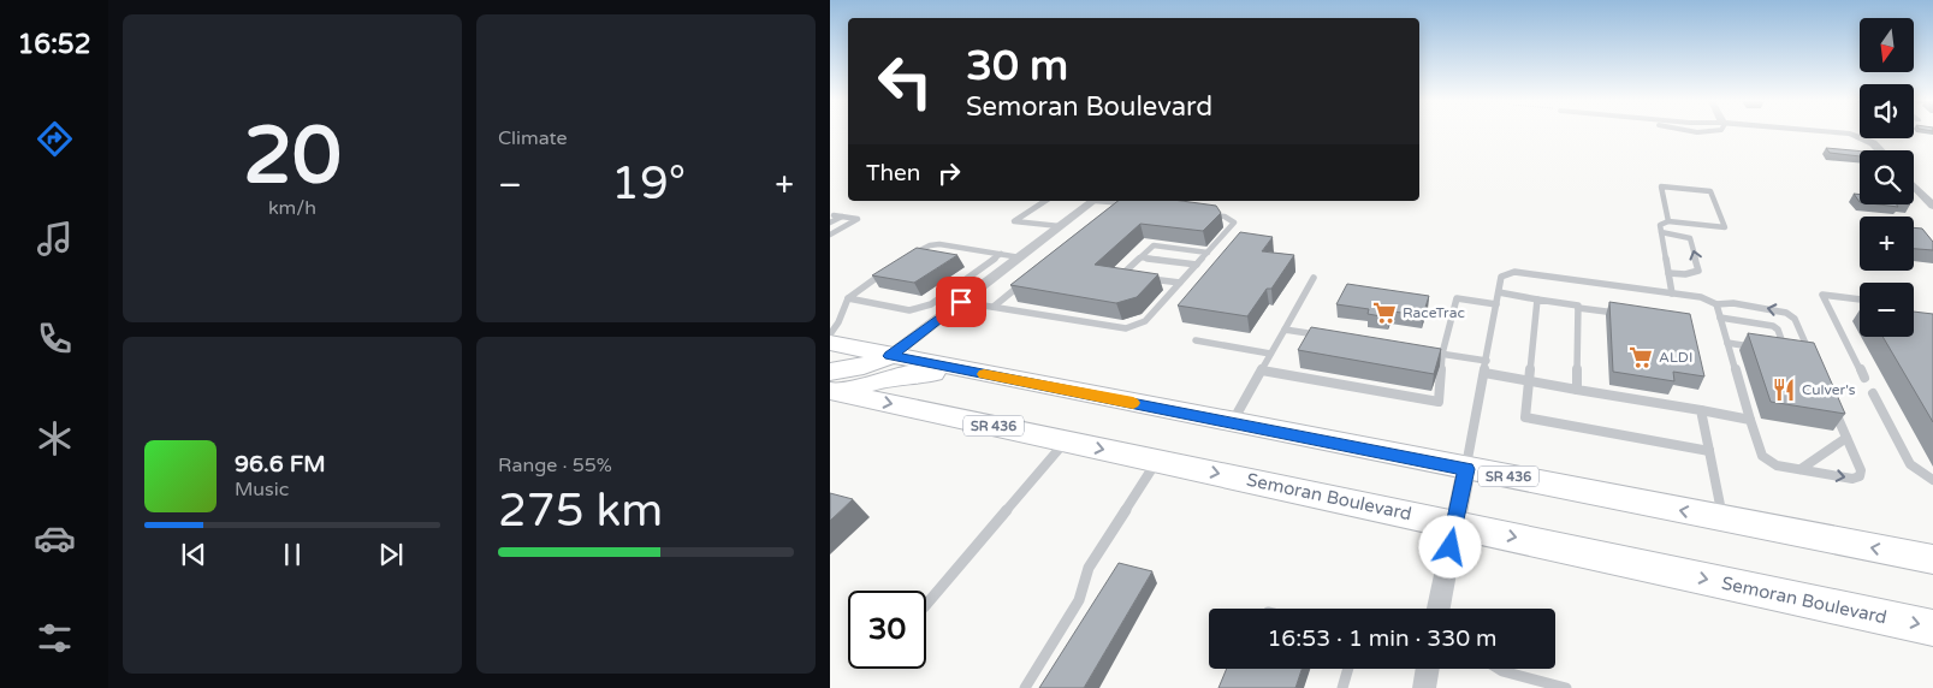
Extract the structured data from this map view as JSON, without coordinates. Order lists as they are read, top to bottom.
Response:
{
  "streets": {
    "main road": ["SR 436", "Semoran Boulevard"]
  },
  "places": {
    "supermarket": ["RaceTrac", "ALDI"],
    "restaurant": ["Culver's"]
  },
  "north": "bottom",
  "page": {
    "tabs": "16:52",
    "tile": [
      ["20", "km/h"],
      "Climate",
      ["Range · 55%", "275 km"]
    ],
    "map_buttons": ["+", "−"],
    "turn": ["30 m", "Semoran Boulevard"],
    "then": "Then",
    "heat": ["−", "19°", "+"],
    "song": ["96.6 FM", "Music"],
    "limit": "30",
    "trip": "16:53 · 1 min · 330 m"
  }
}
